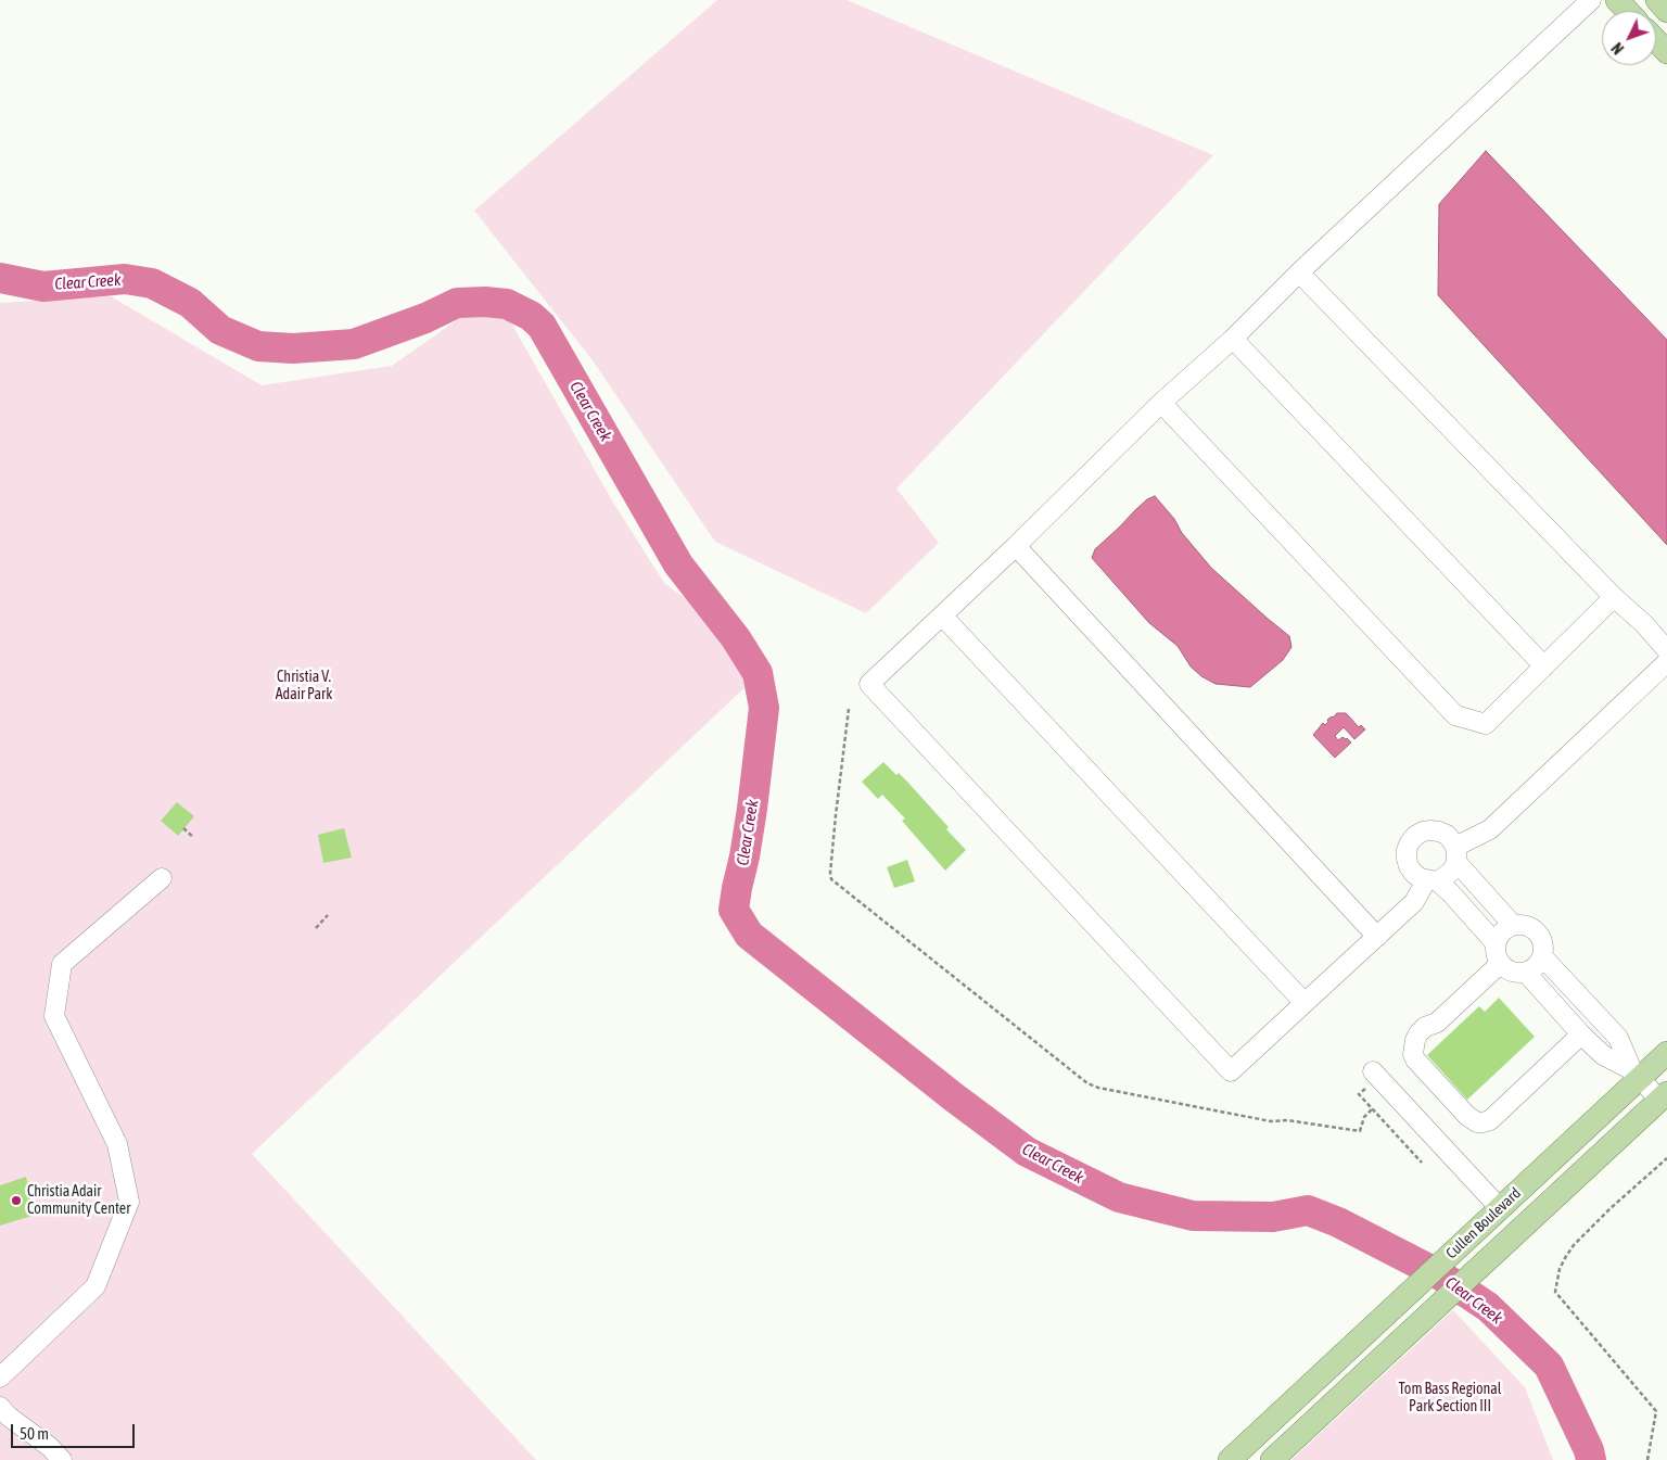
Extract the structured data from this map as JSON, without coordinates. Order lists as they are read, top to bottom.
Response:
{
  "streets": {
    "main road": ["Cullen Boulevard"]
  },
  "water": ["Clear Creek"],
  "parks": ["Christia V. Adair Park", "Tom Bass Regional Park Section III"],
  "places": ["Christia Adair Community Center"],
  "scale_bar": "50 m",
  "north": "bottom left"
}
